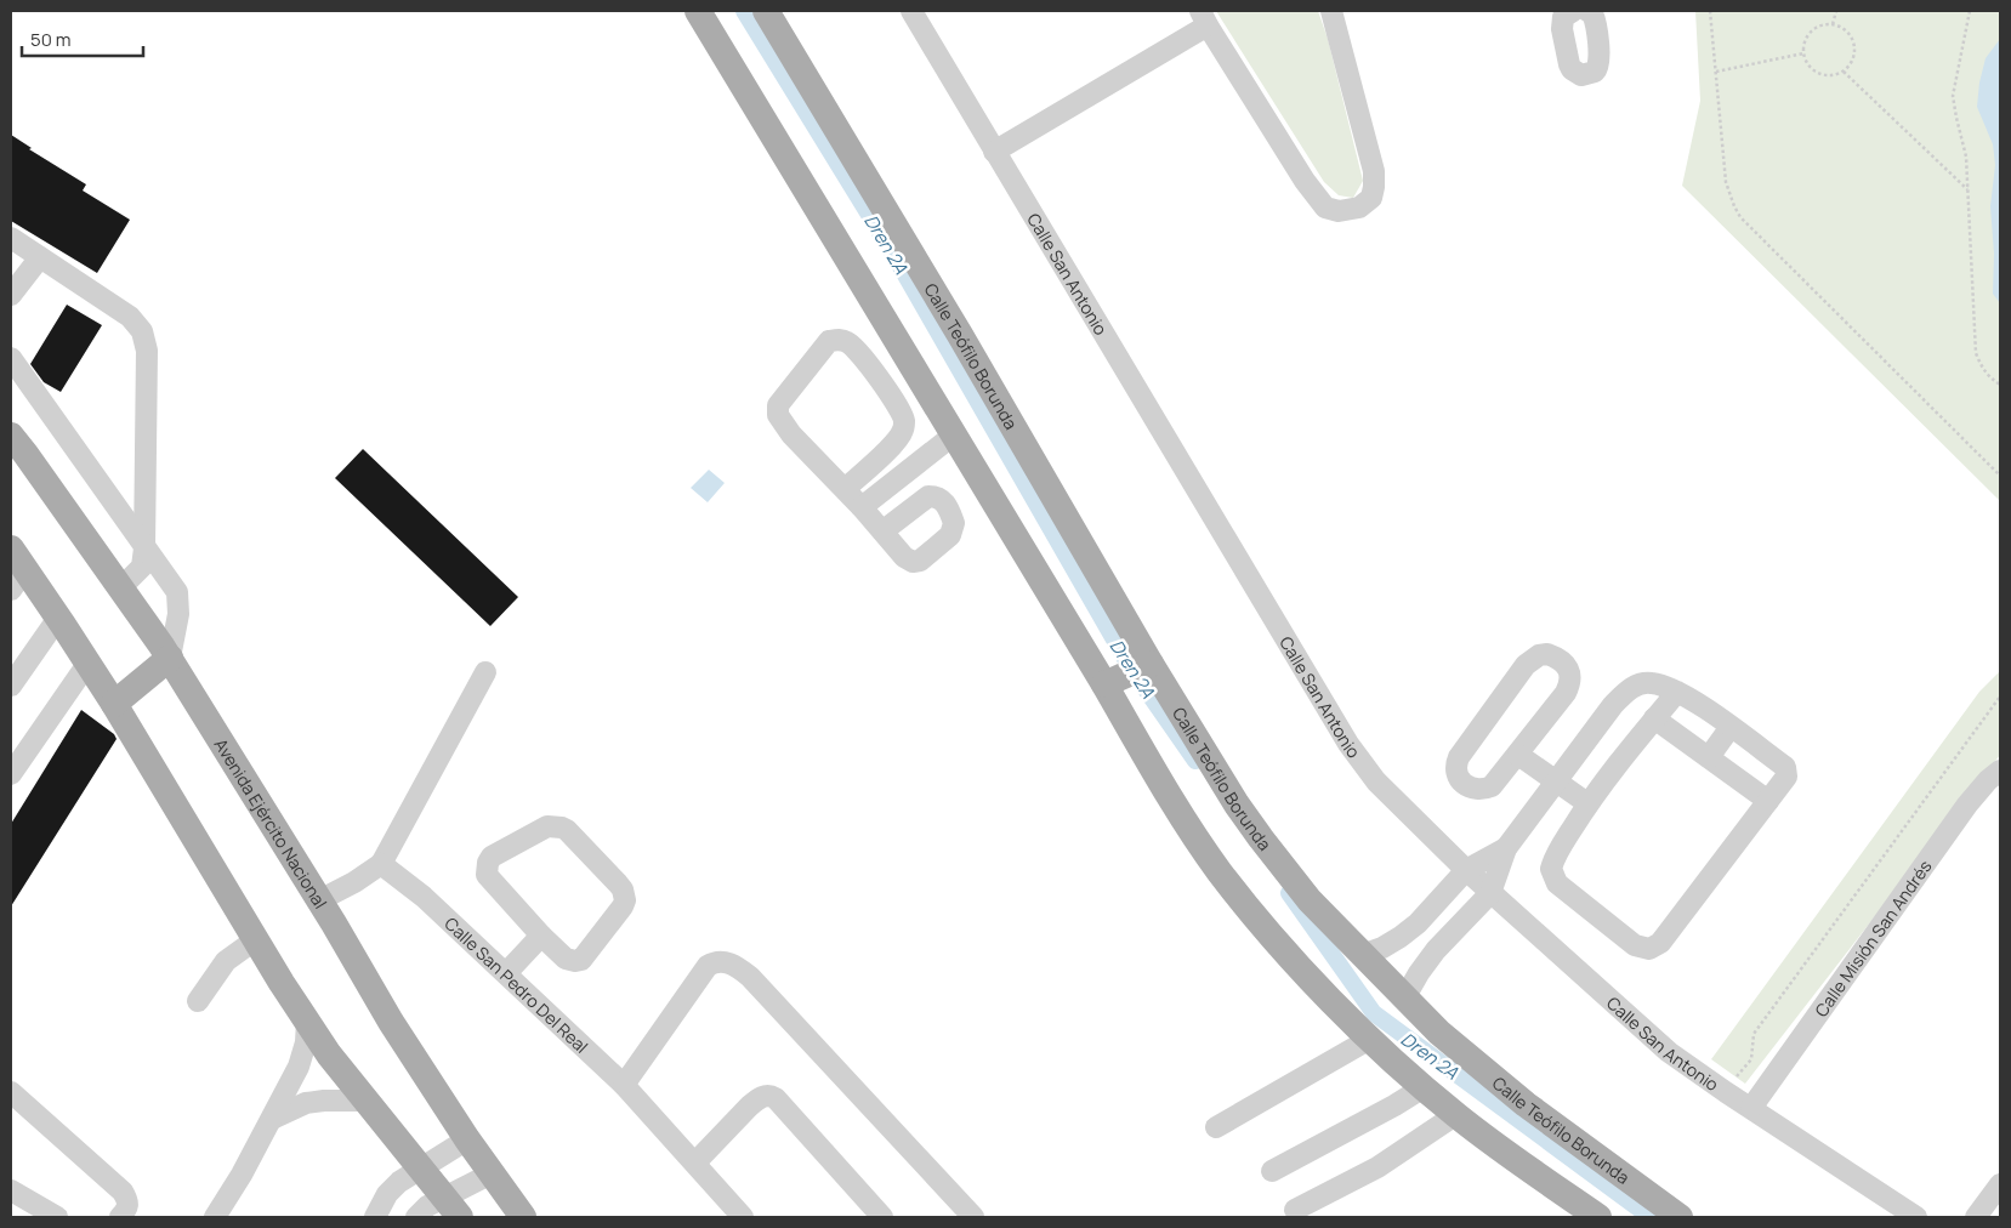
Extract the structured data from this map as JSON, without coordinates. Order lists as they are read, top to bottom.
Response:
{
  "streets": {
    "main road": ["Calle Teófilo Borunda", "Avenida Ejército Nacional"],
    "street": ["Calle San Antonio", "Calle Misión San Andrés", "Calle San Pedro Del Real"]
  },
  "crossings": [
    ["Calle San Antonio", "Calle Misión San Andrés"]
  ],
  "water": ["Dren 2A"],
  "scale_bar": "50 m"
}
